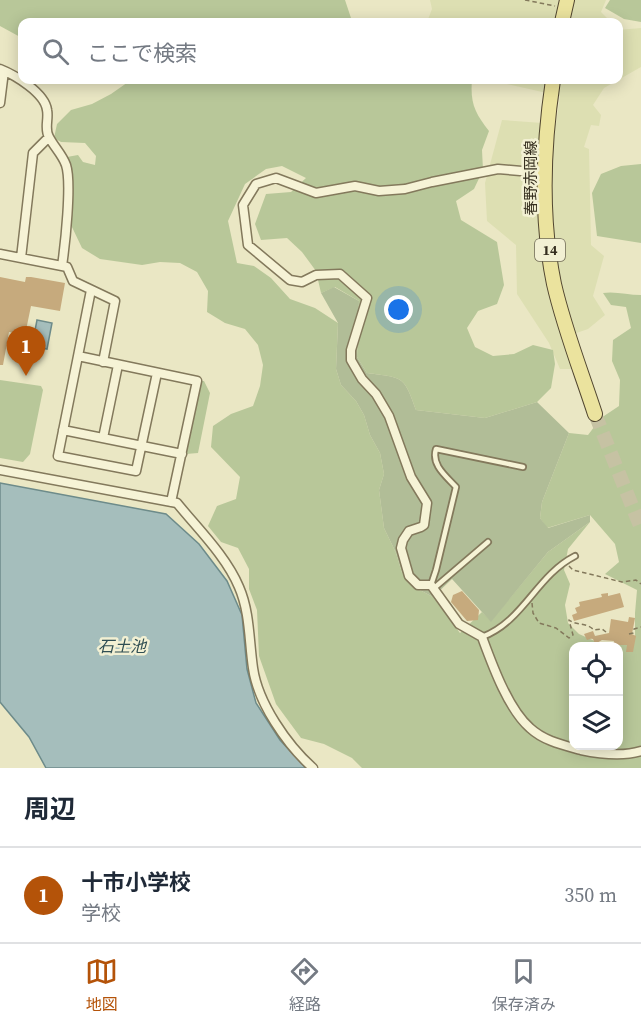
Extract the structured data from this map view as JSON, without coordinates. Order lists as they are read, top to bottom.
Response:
{
  "streets": {
    "main road": ["春野赤岡線", "14"]
  },
  "water": ["石土池"],
  "page": {
    "search": "ここで検索",
    "pins": "1",
    "heading": "周辺",
    "list": [
      {
        "mark": "1",
        "name": "十市小学校",
        "note": "学校",
        "value": "350 m"
      }
    ],
    "nav": ["地図", "経路", "保存済み"]
  }
}
